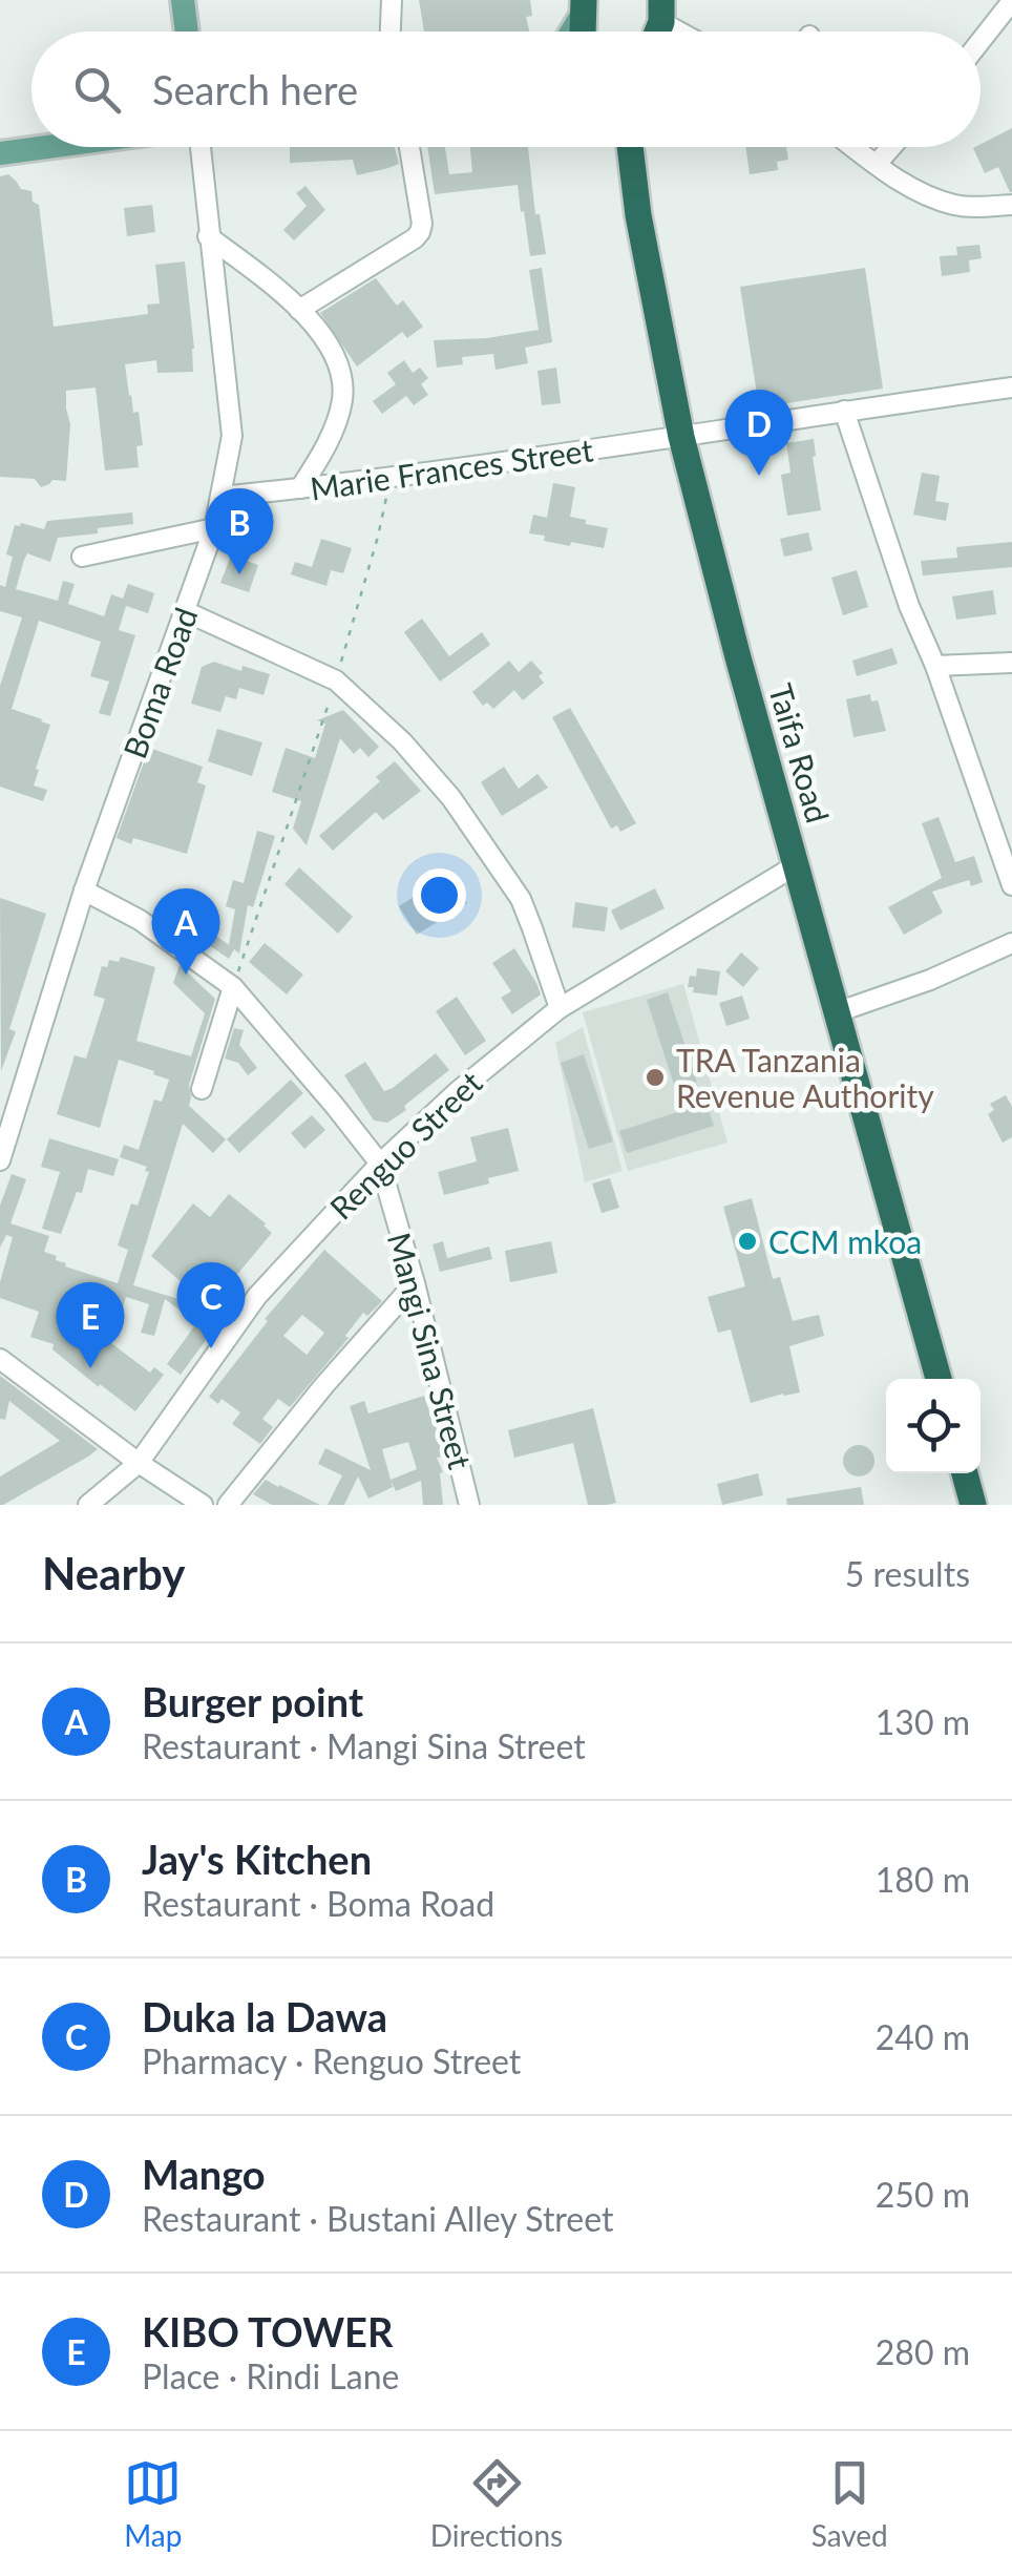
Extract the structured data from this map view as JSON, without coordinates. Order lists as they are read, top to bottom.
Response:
{
  "streets": {
    "highway": ["Taifa Road"],
    "street": [
      "Marie Frances Street",
      "Boma Road",
      "Renguo Street",
      "Mangi Sina Street"
    ]
  },
  "crossings": [
    ["Marie Frances Street", "Boma Road"],
    ["Marie Frances Street", "Taifa Road"],
    ["Boma Road", "Mangi Sina Street"],
    ["Taifa Road", "Renguo Street"],
    ["Renguo Street", "Mangi Sina Street"]
  ],
  "places": ["TRA Tanzania Revenue Authority", "CCM mkoa"],
  "page": {
    "search": "Search here",
    "pins": [
      "D",
      "B",
      "A",
      "C",
      "E"
    ],
    "heading": ["Nearby", "5 results"],
    "list": [
      {
        "mark": "A",
        "name": "Burger point",
        "note": "Restaurant · Mangi Sina Street",
        "value": "130 m"
      },
      {
        "mark": "B",
        "name": "Jay's Kitchen",
        "note": "Restaurant · Boma Road",
        "value": "180 m"
      },
      {
        "mark": "C",
        "name": "Duka la Dawa",
        "note": "Pharmacy · Renguo Street",
        "value": "240 m"
      },
      {
        "mark": "D",
        "name": "Mango",
        "note": "Restaurant · Bustani Alley Street",
        "value": "250 m"
      },
      {
        "mark": "E",
        "name": "KIBO TOWER",
        "note": "Place · Rindi Lane",
        "value": "280 m"
      }
    ],
    "nav": ["Map", "Directions", "Saved"]
  }
}
